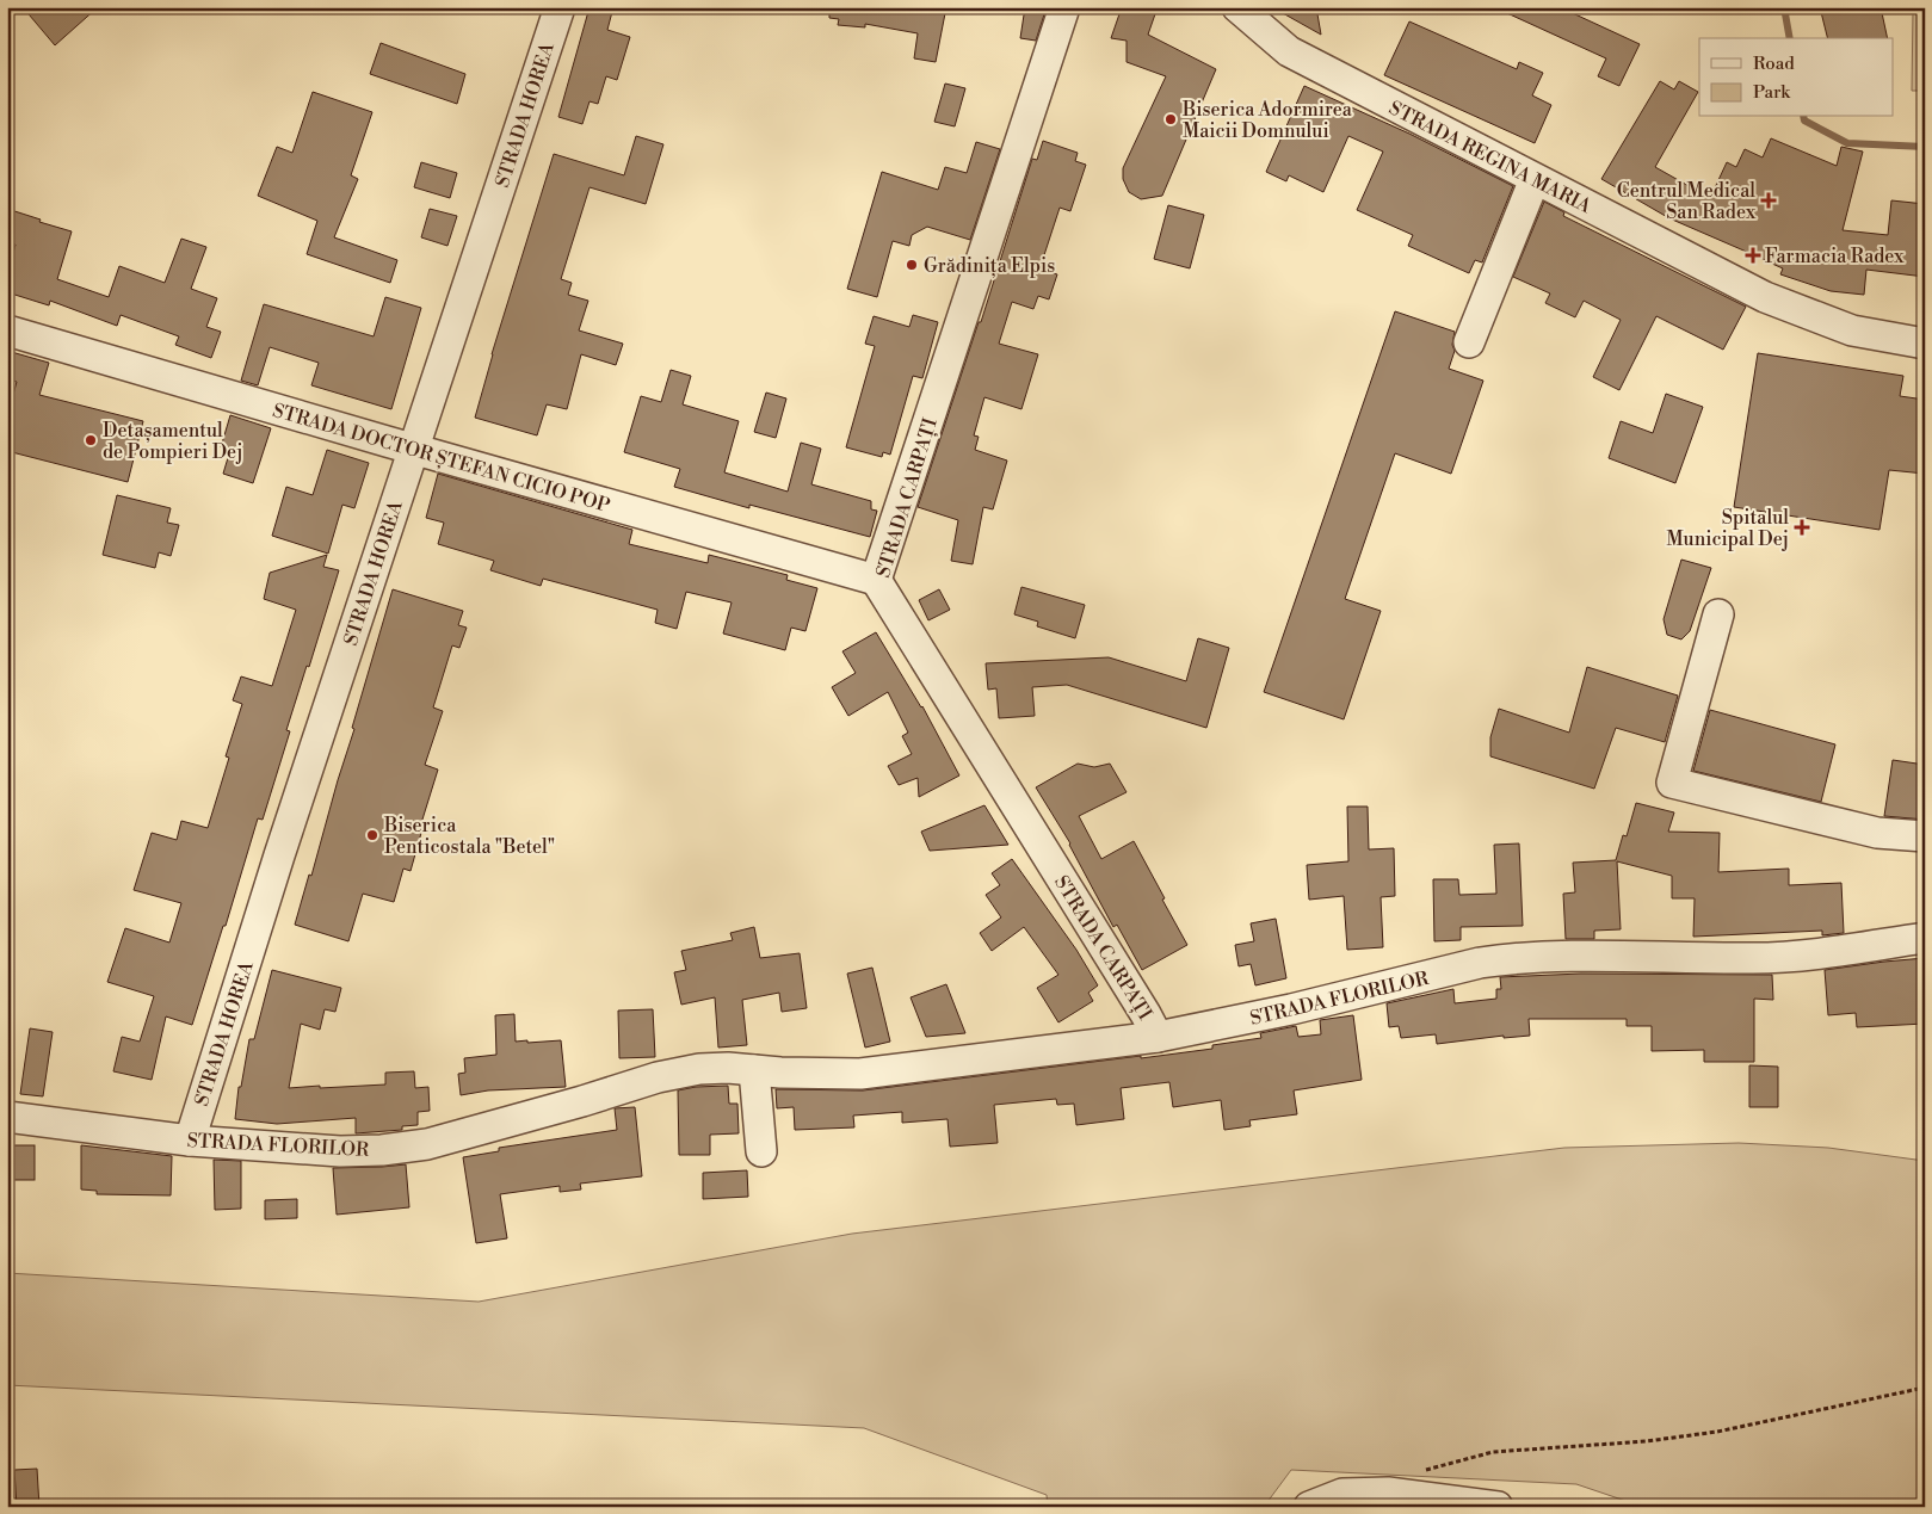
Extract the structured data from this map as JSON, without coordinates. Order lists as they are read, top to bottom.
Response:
{
  "streets": {
    "street": [
      "STRADA HOREA",
      "STRADA REGINA MARIA",
      "STRADA DOCTOR ȘTEFAN CICIO POP",
      "STRADA CARPAȚI",
      "STRADA FLORILOR"
    ]
  },
  "crossings": [
    ["STRADA HOREA", "STRADA DOCTOR ȘTEFAN CICIO POP"],
    ["STRADA HOREA", "STRADA FLORILOR"],
    ["STRADA DOCTOR ȘTEFAN CICIO POP", "STRADA CARPAȚI"],
    ["STRADA CARPAȚI", "STRADA FLORILOR"]
  ],
  "places": {
    "other": [
      "Biserica Adormirea Maicii Domnului",
      "Grădinița Elpis",
      "Detașamentul de Pompieri Dej",
      "Biserica Penticostala \"Betel\""
    ],
    "health": ["Centrul Medical San Radex", "Farmacia Radex", "Spitalul Municipal Dej"]
  },
  "legend": ["Road", "Park"]
}
